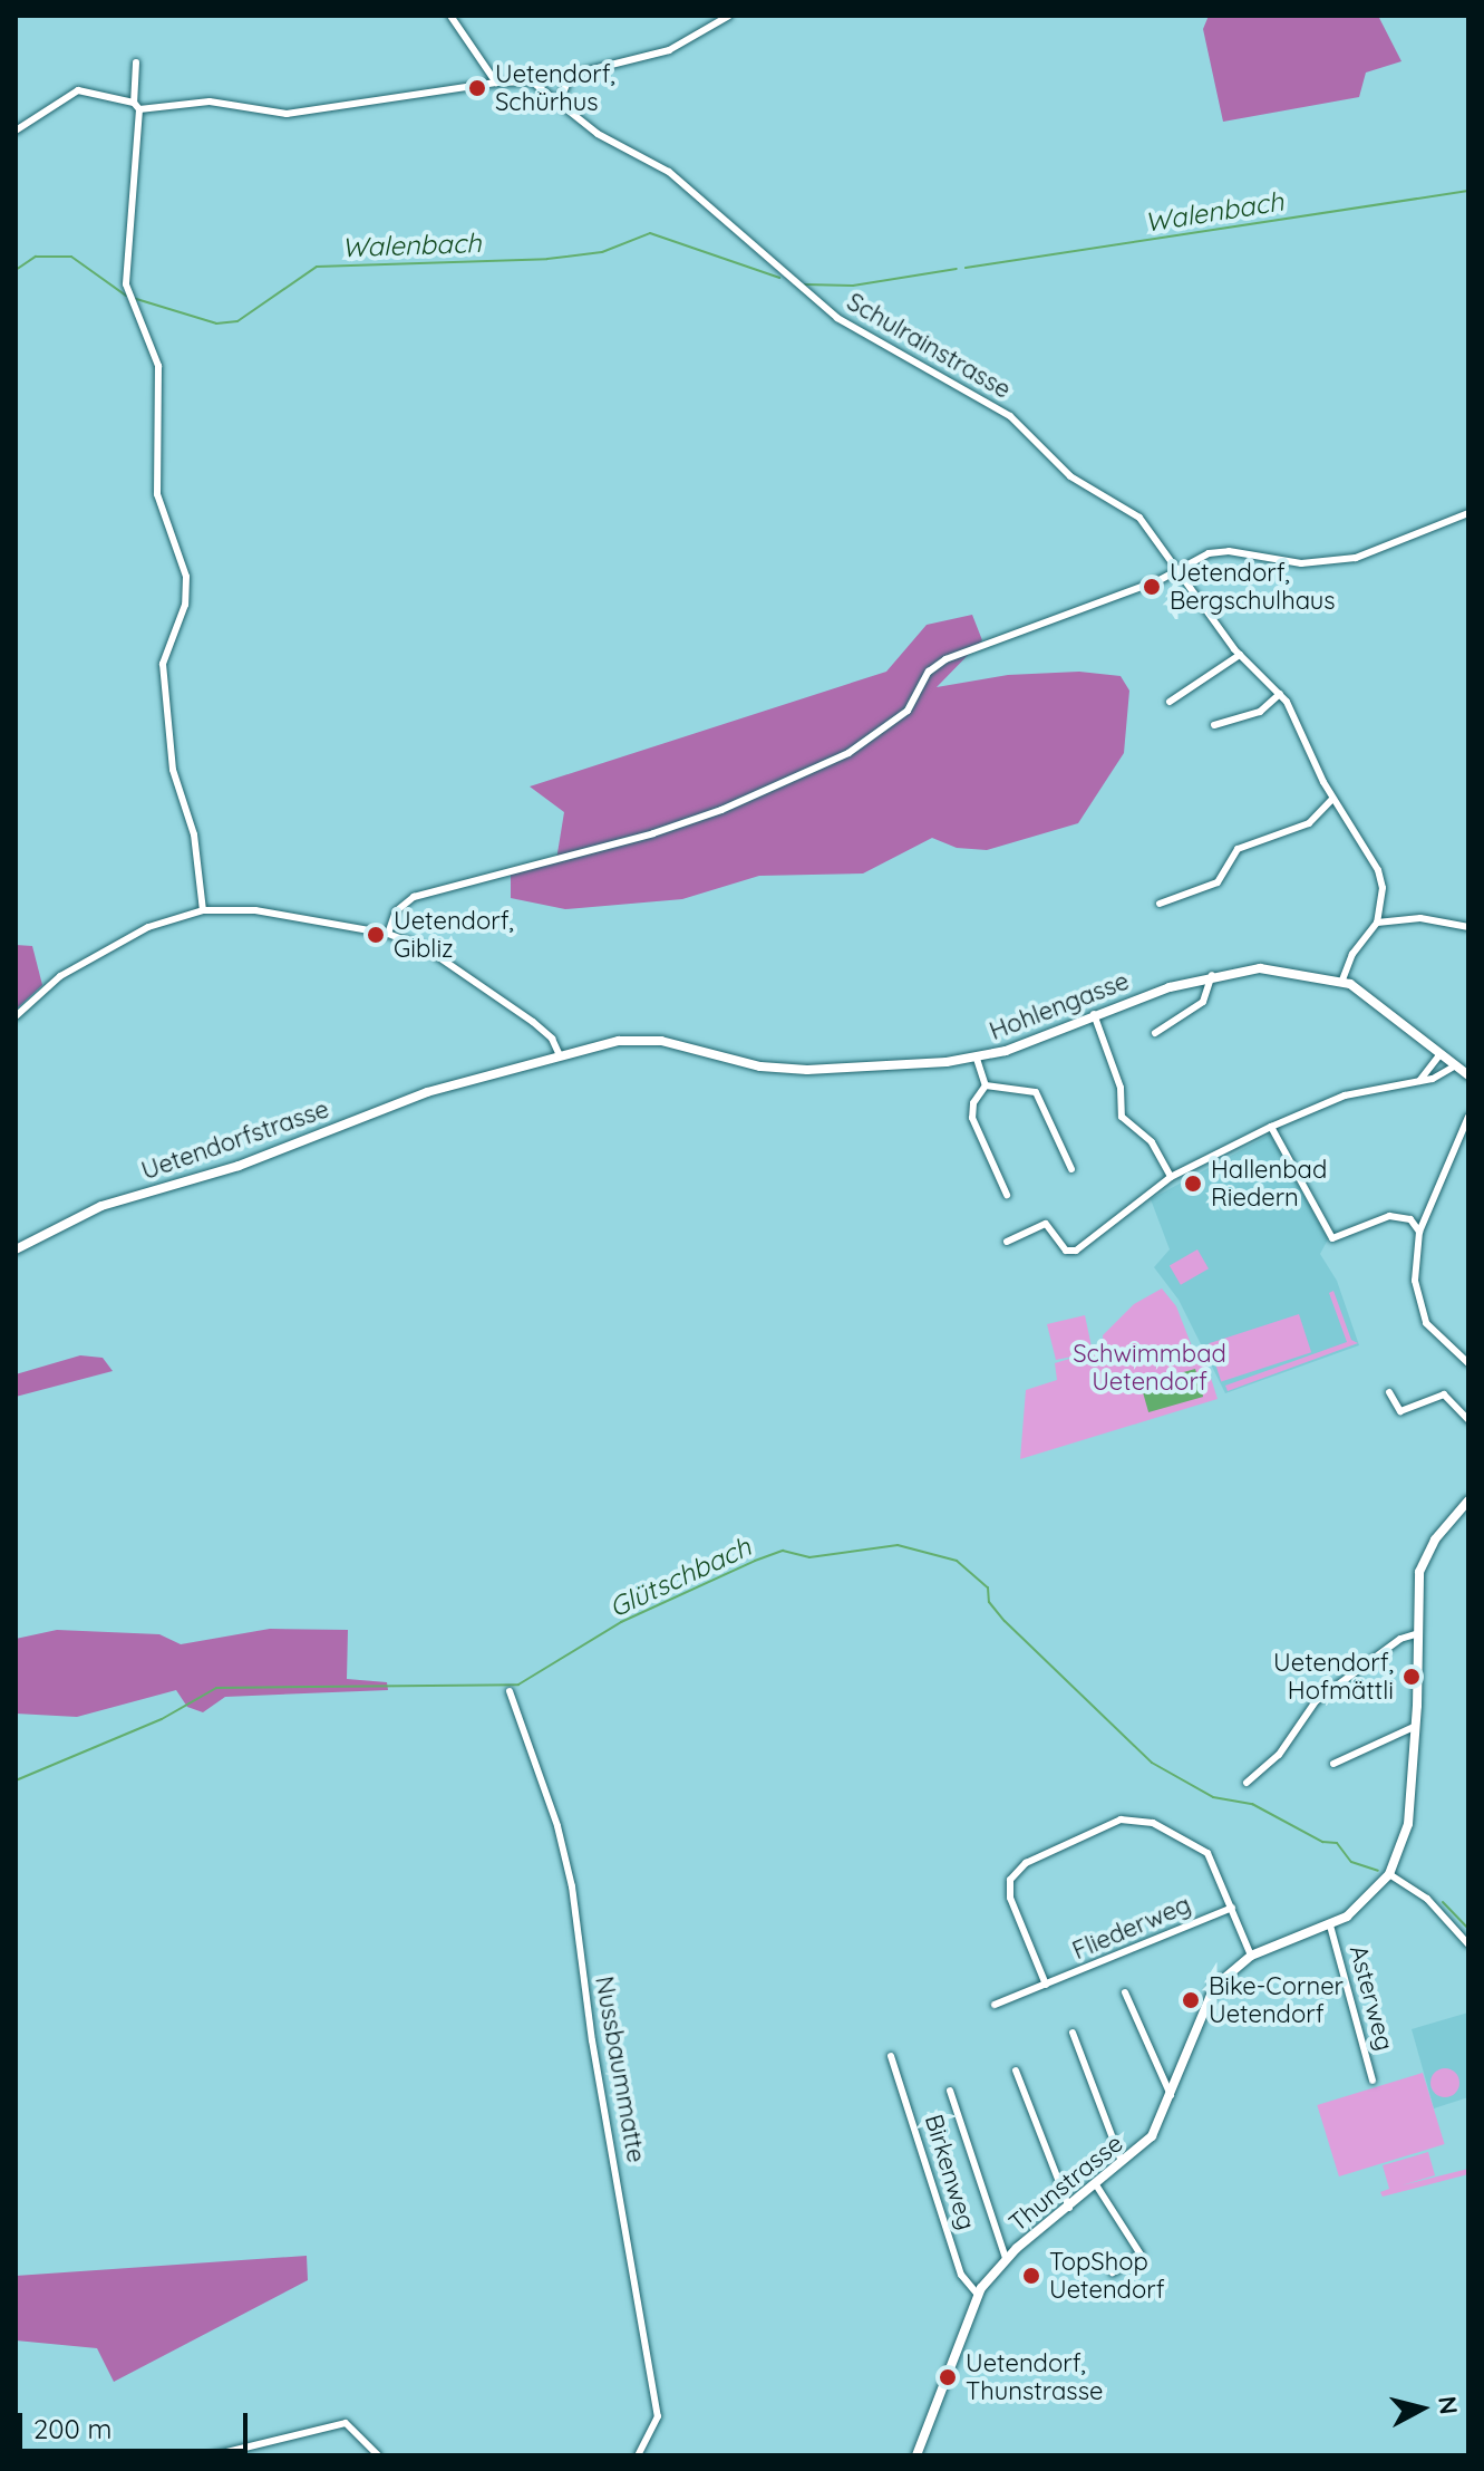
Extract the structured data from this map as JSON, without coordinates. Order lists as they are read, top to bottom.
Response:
{
  "streets": {
    "street": [
      "Schulrainstrasse",
      "Hohlengasse",
      "Uetendorfstrasse",
      "Fliederweg",
      "Asterweg",
      "Nussbaummatte",
      "Birkenweg",
      "Thunstrasse"
    ]
  },
  "crossings": [
    ["Hohlengasse", "Uetendorfstrasse"],
    ["Asterweg", "Thunstrasse"],
    ["Birkenweg", "Thunstrasse"]
  ],
  "water": ["Walenbach", "Glütschbach"],
  "parks": ["Schwimmbad Uetendorf"],
  "places": [
    "Uetendorf, Schürhus",
    "Uetendorf, Bergschulhaus",
    "Uetendorf, Gibliz",
    "Hallenbad Riedern",
    "Uetendorf, Hofmättli",
    "Bike-Corner Uetendorf",
    "TopShop Uetendorf",
    "Uetendorf, Thunstrasse"
  ],
  "scale_bar": "200 m",
  "north": "right"
}
